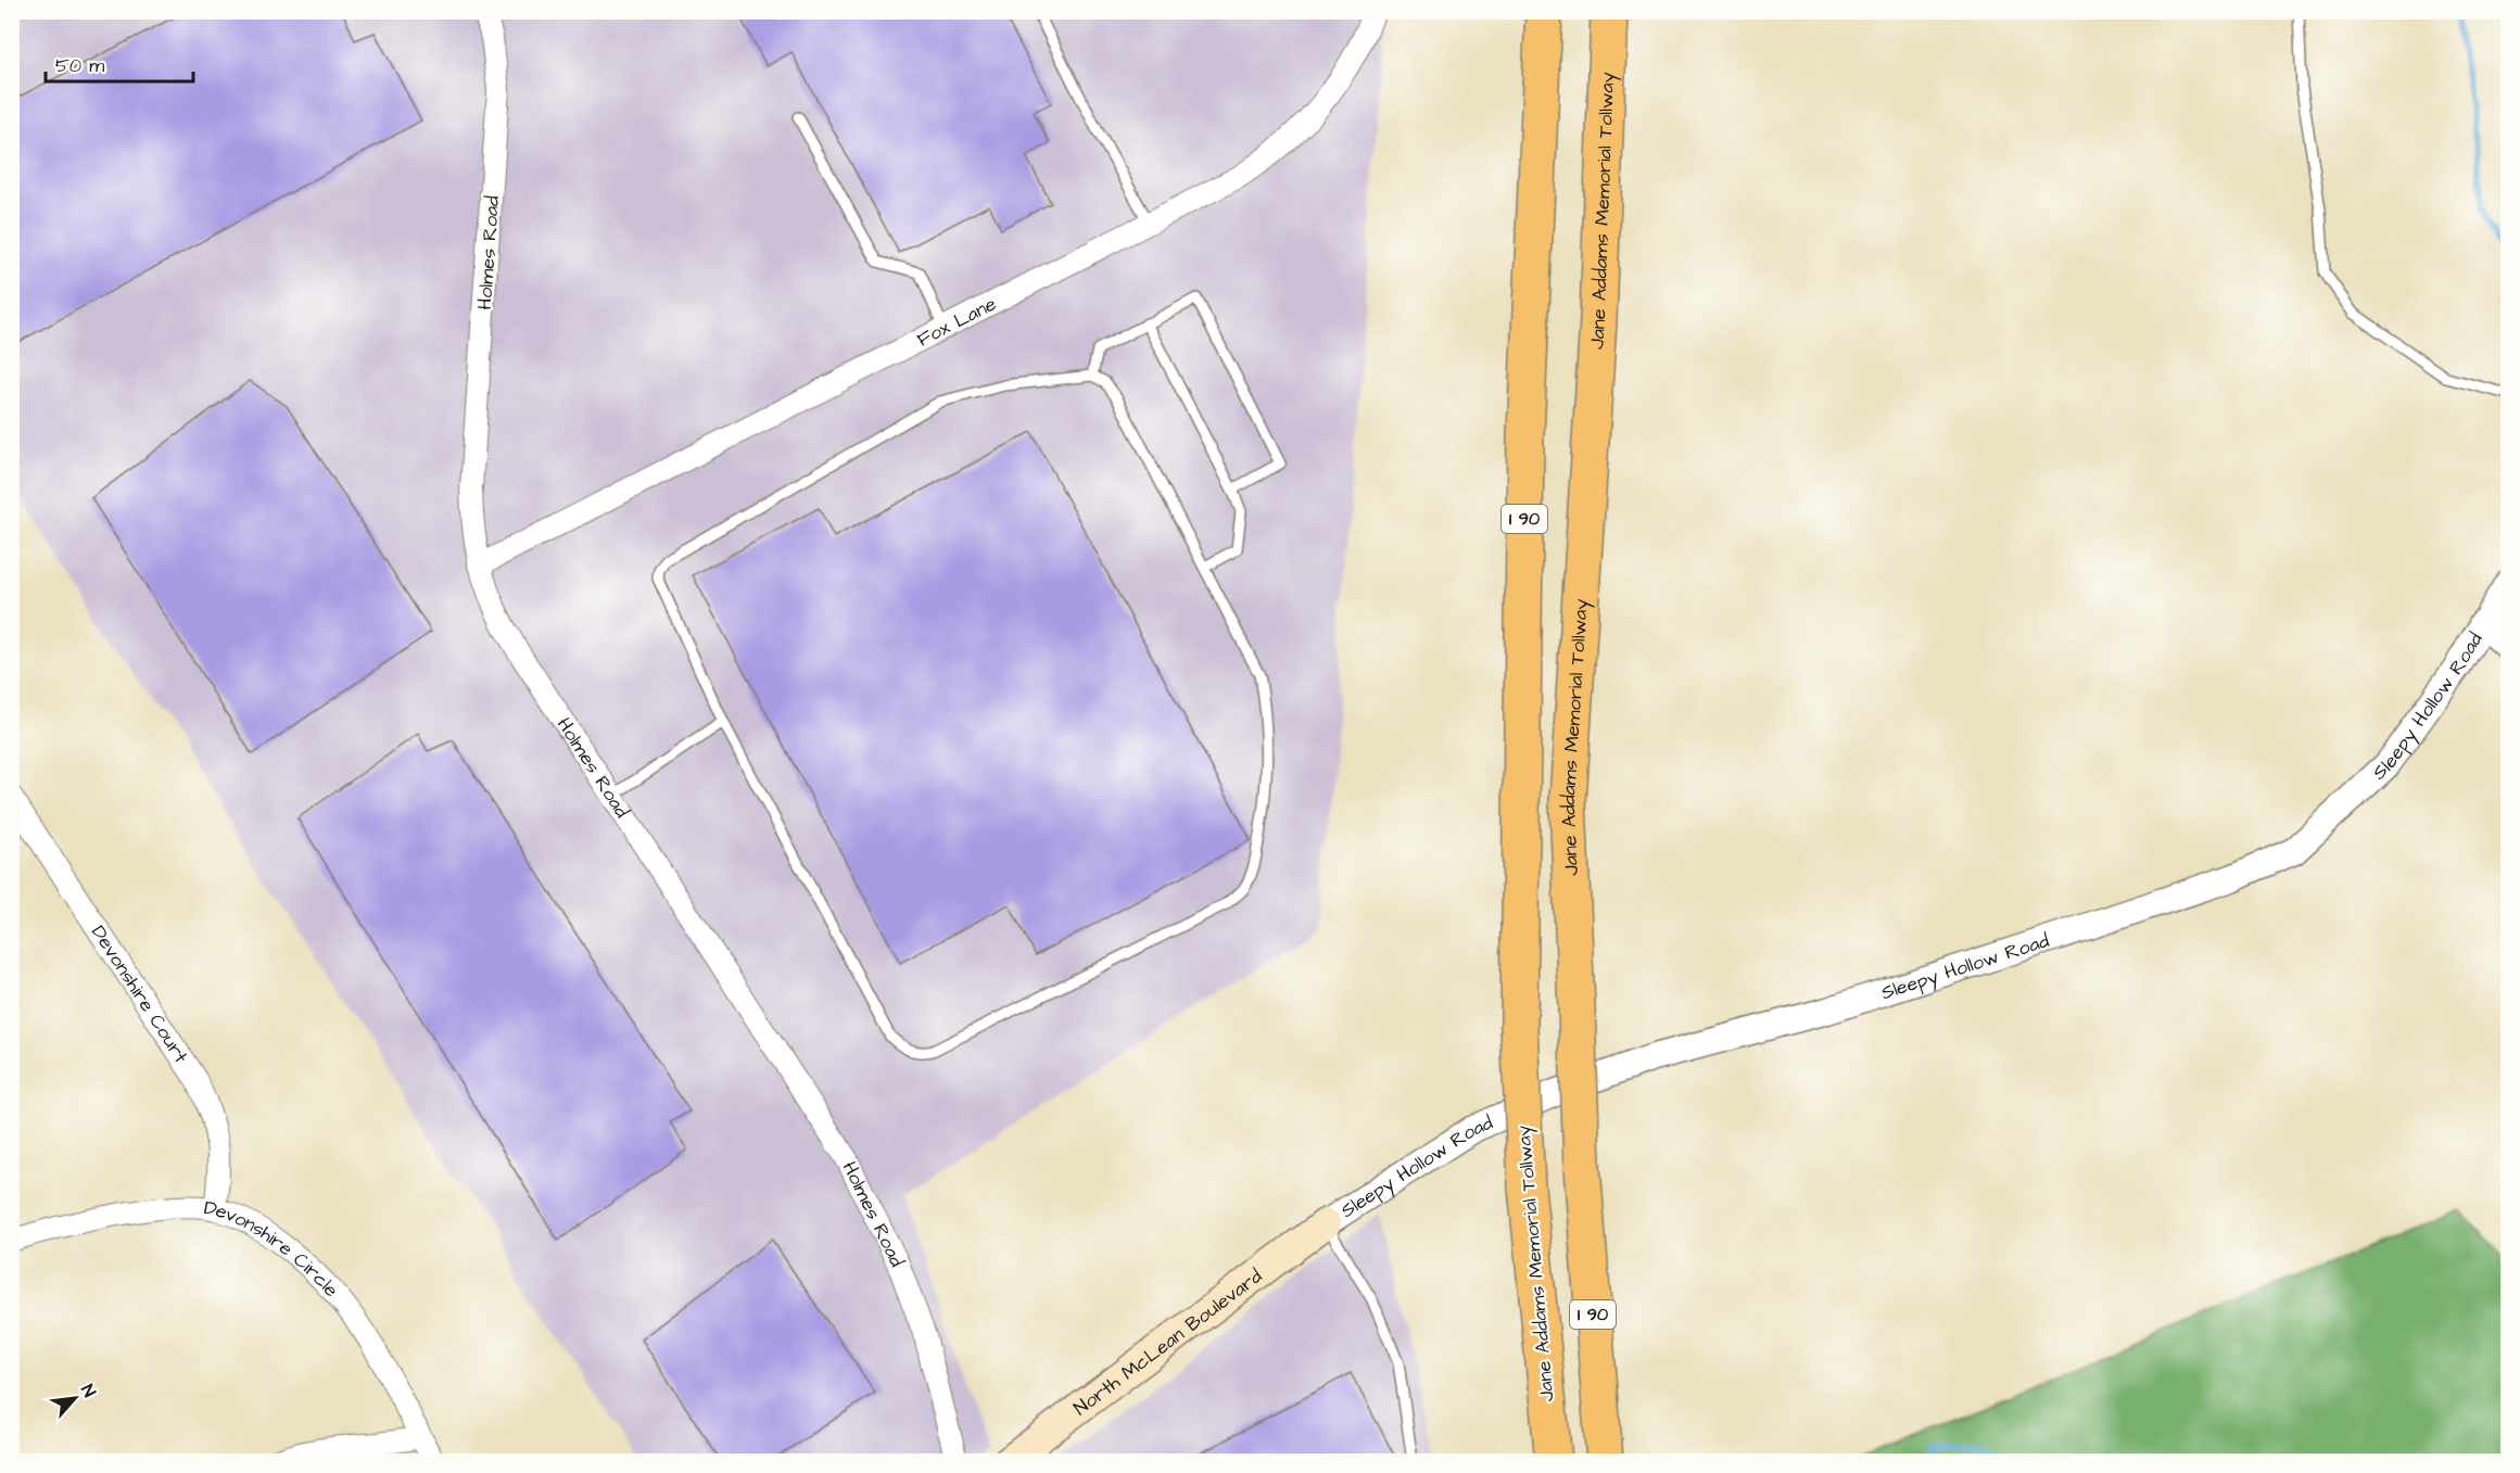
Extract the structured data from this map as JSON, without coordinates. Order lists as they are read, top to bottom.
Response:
{
  "streets": {
    "highway": ["Jane Addams Memorial Tollway", "I 90"],
    "main road": ["North McLean Boulevard"],
    "street": [
      "Holmes Road",
      "Fox Lane",
      "Sleepy Hollow Road",
      "Devonshire Court",
      "Devonshire Circle"
    ]
  },
  "crossings": [
    ["Holmes Road", "Fox Lane"],
    ["Sleepy Hollow Road", "North McLean Boulevard"],
    ["Devonshire Court", "Devonshire Circle"]
  ],
  "scale_bar": "50 m",
  "north": "top right"
}
